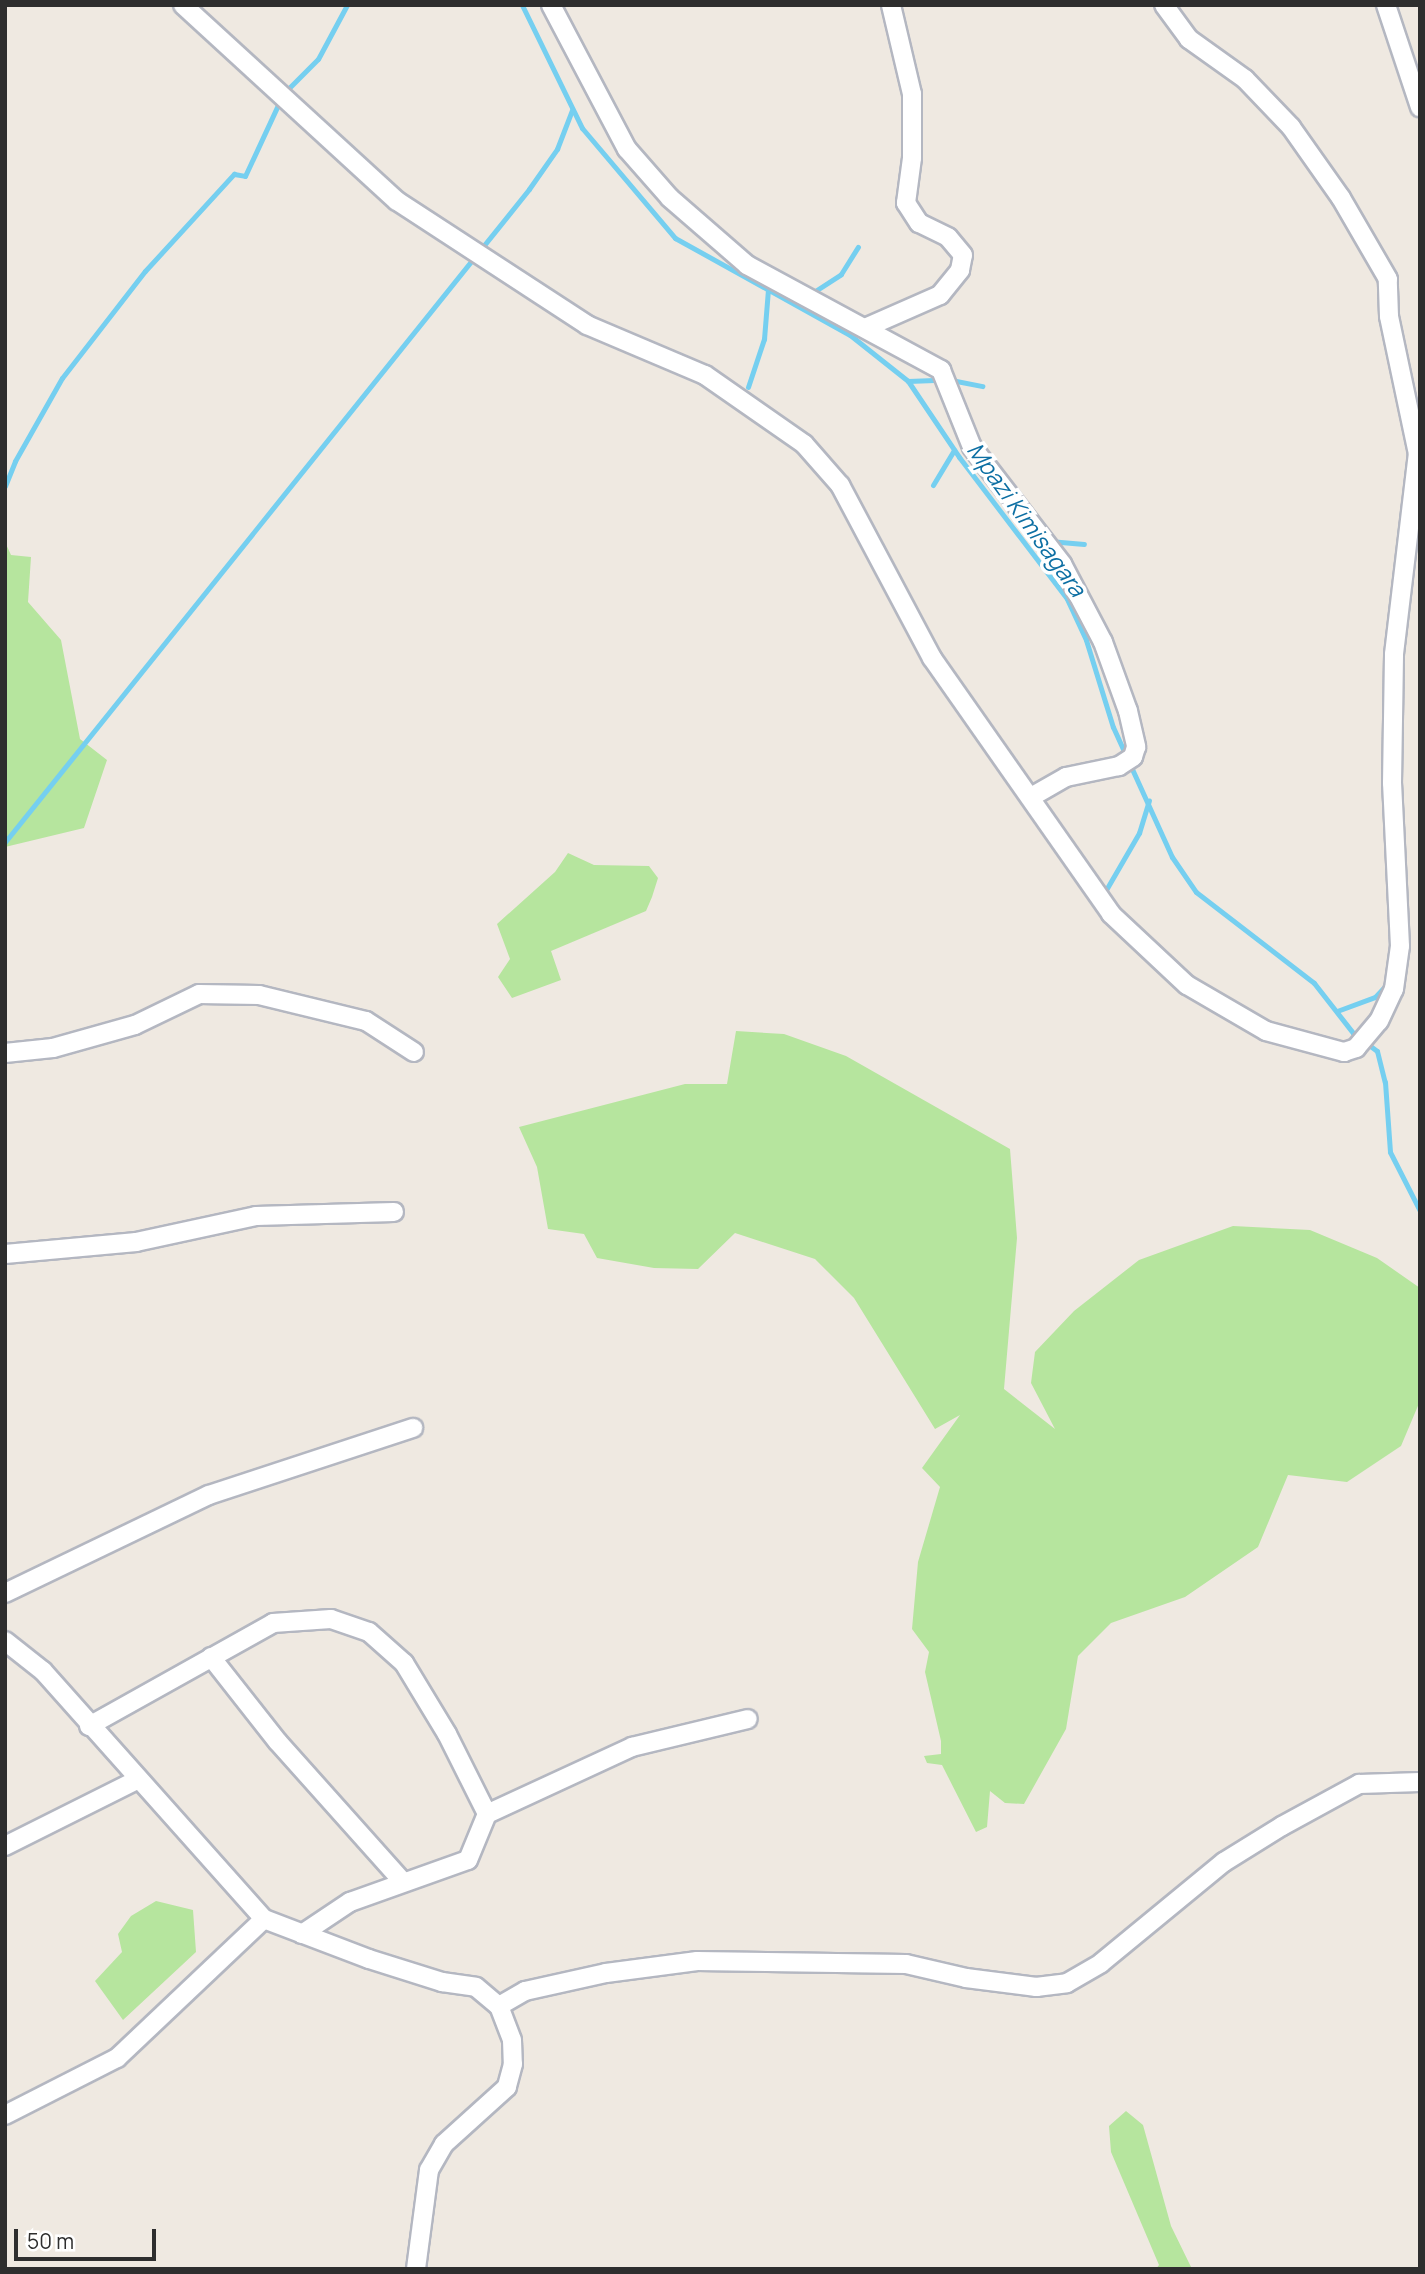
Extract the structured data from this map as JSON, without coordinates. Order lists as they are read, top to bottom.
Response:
{
  "water": ["Mpazi Kimisagara"],
  "scale_bar": "50 m"
}
